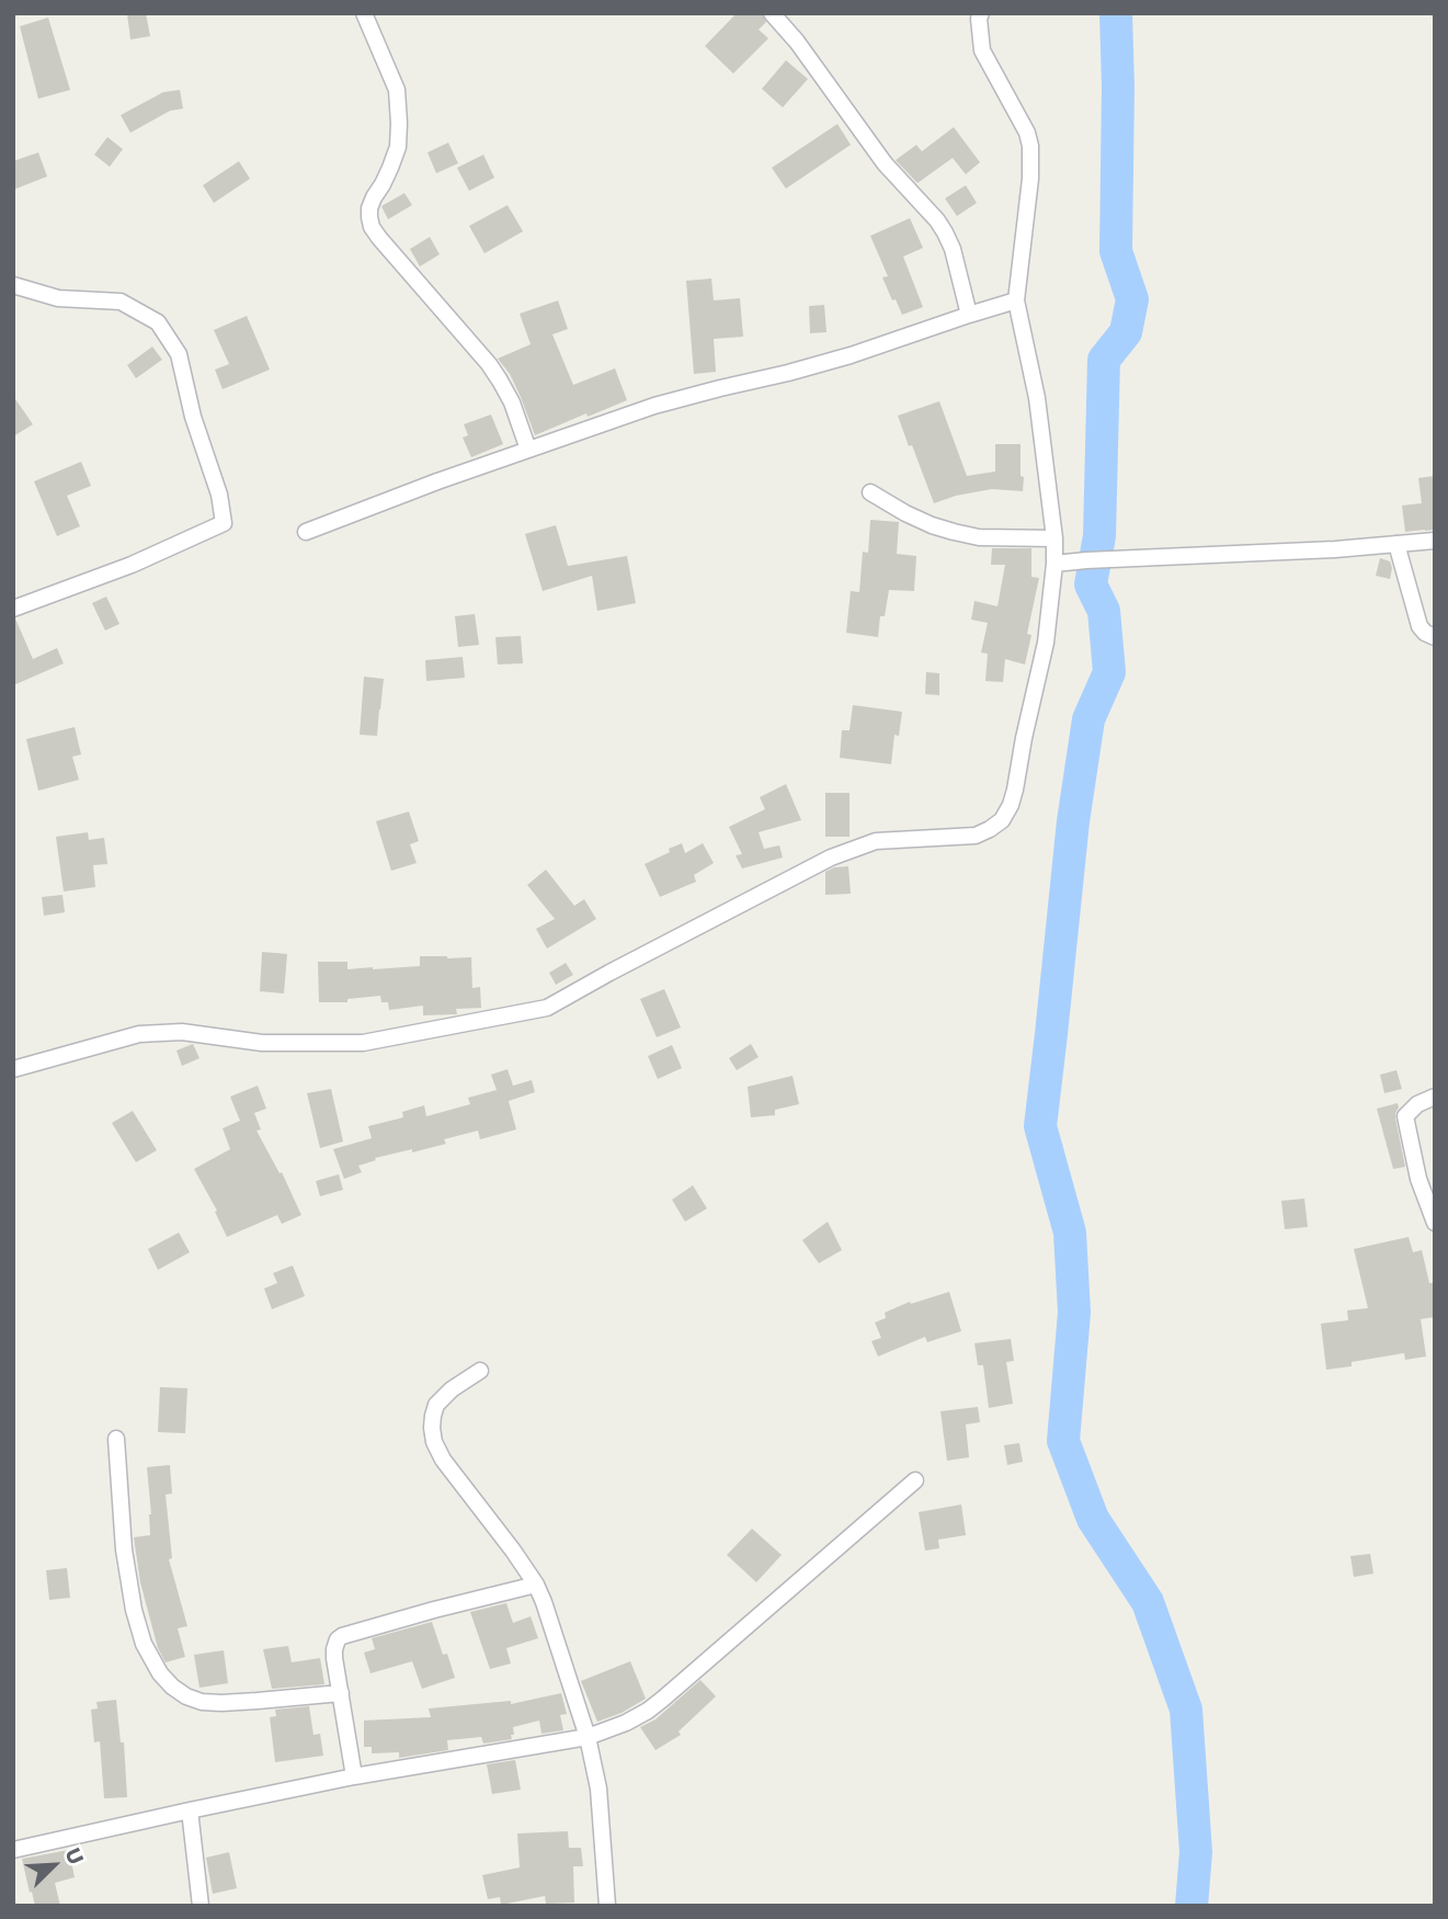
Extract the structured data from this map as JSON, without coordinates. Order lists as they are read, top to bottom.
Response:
{
  "north": "top right"
}
